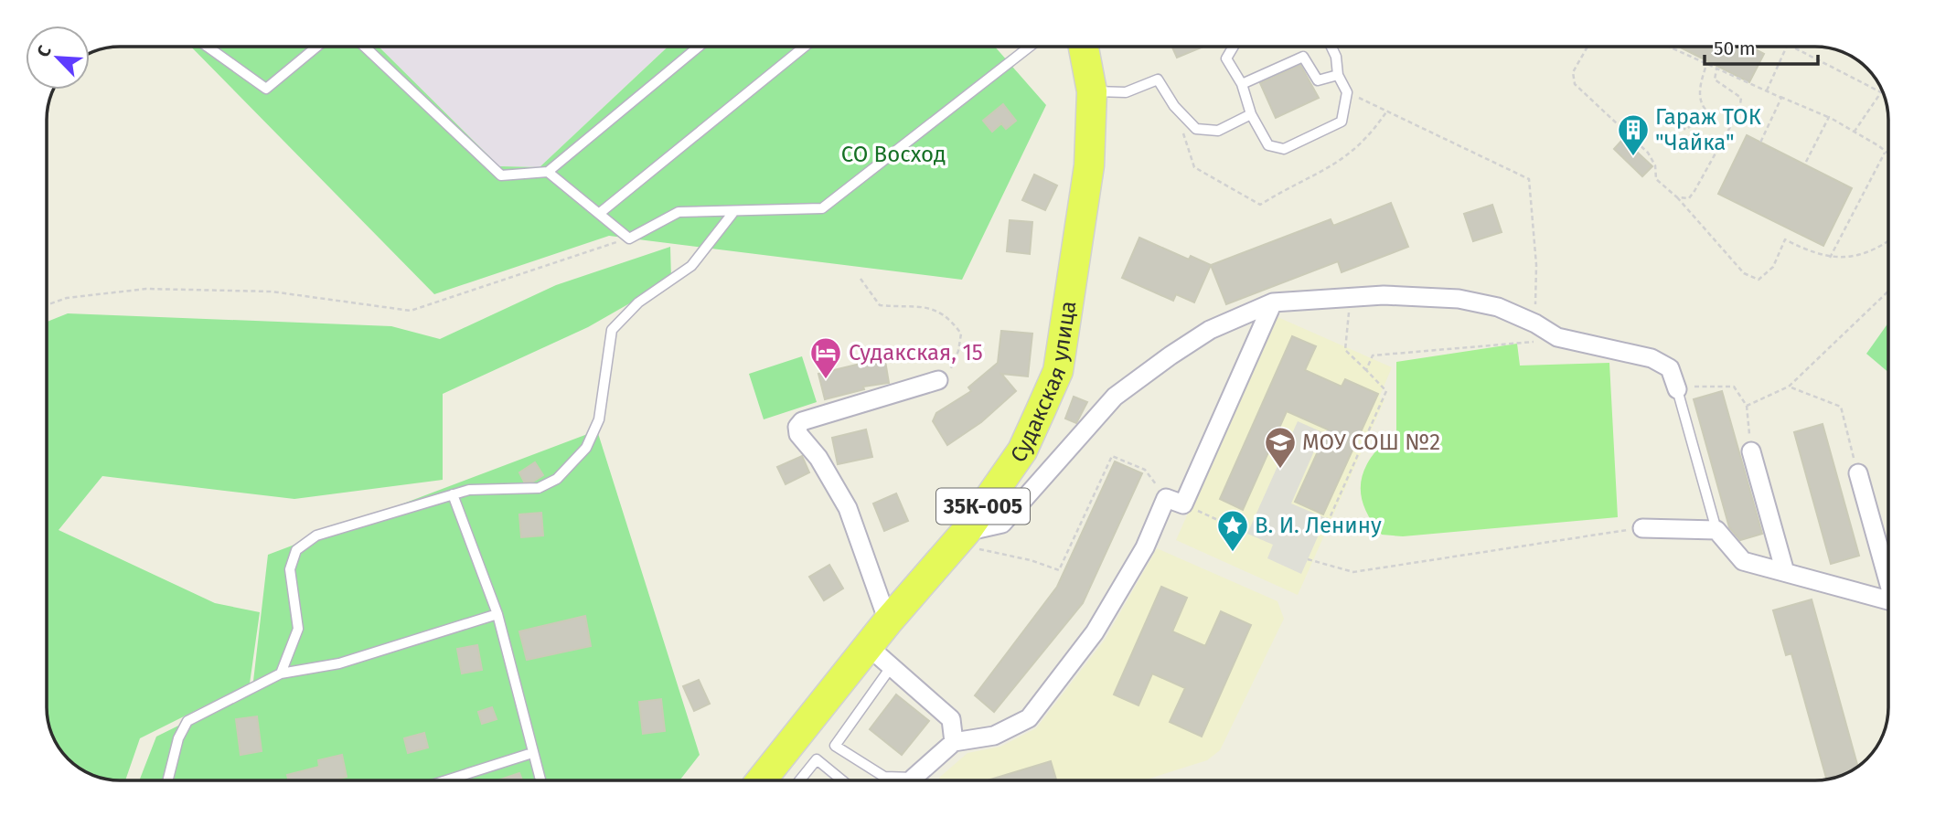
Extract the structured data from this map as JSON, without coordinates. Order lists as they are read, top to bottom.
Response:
{
  "streets": {
    "main road": ["Судакская улица", "35К-005"]
  },
  "parks": ["СО Восход"],
  "places": {
    "building": ["Гараж ТОК \"Чайка\""],
    "hotel": ["Судакская, 15"],
    "school or university": ["МОУ СОШ №2"],
    "place": ["В. И. Ленину"]
  },
  "scale_bar": "50 m",
  "north": "top left"
}
